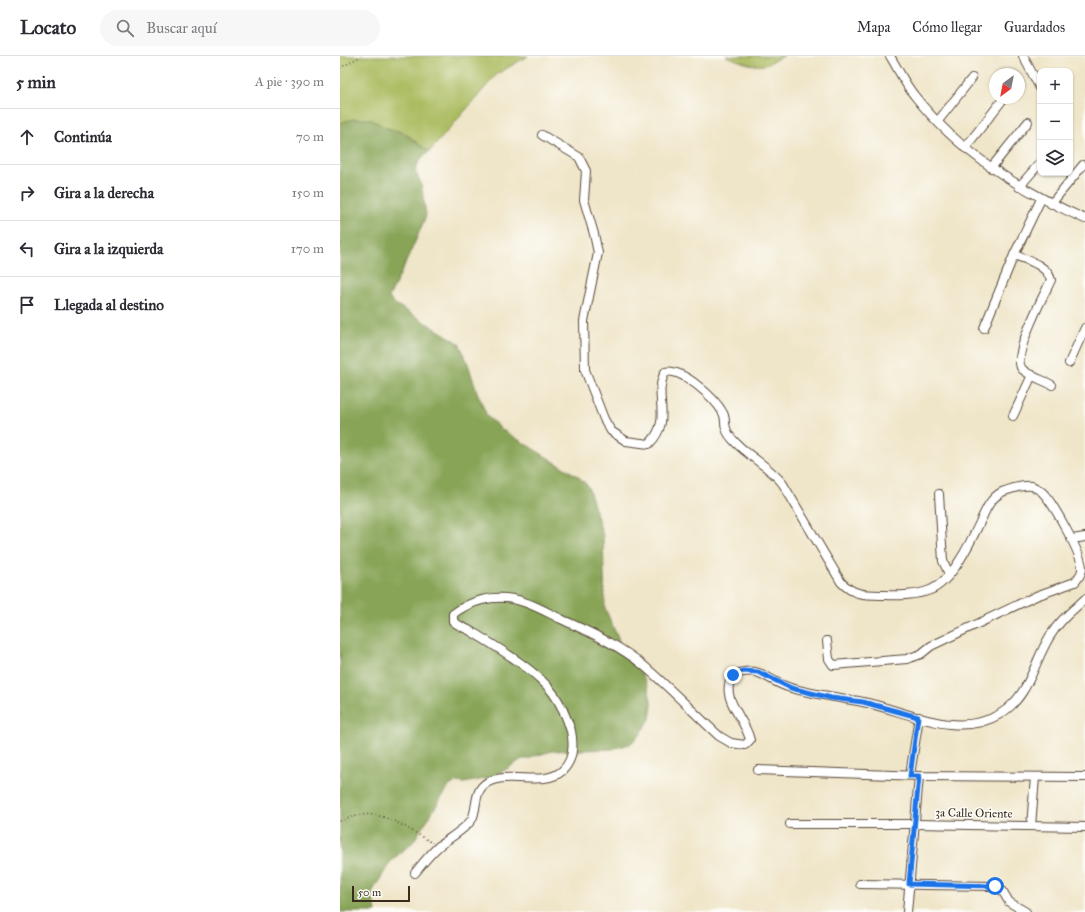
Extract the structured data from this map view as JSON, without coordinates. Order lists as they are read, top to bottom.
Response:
{
  "streets": {
    "street": ["3a Calle Oriente"]
  },
  "scale_bar": "50 m",
  "north": "bottom left",
  "page": {
    "header": "Locato",
    "search": "Buscar aquí",
    "nav": ["Mapa", "Cómo llegar", "Guardados"],
    "heading": ["5 min", "A pie · 390 m"],
    "map_buttons": ["+", "−"],
    "list": [
      ["Continúa", "70 m"],
      ["Gira a la derecha", "150 m"],
      ["Gira a la izquierda", "170 m"],
      "Llegada al destino"
    ],
    "scale": "50 m"
  }
}
